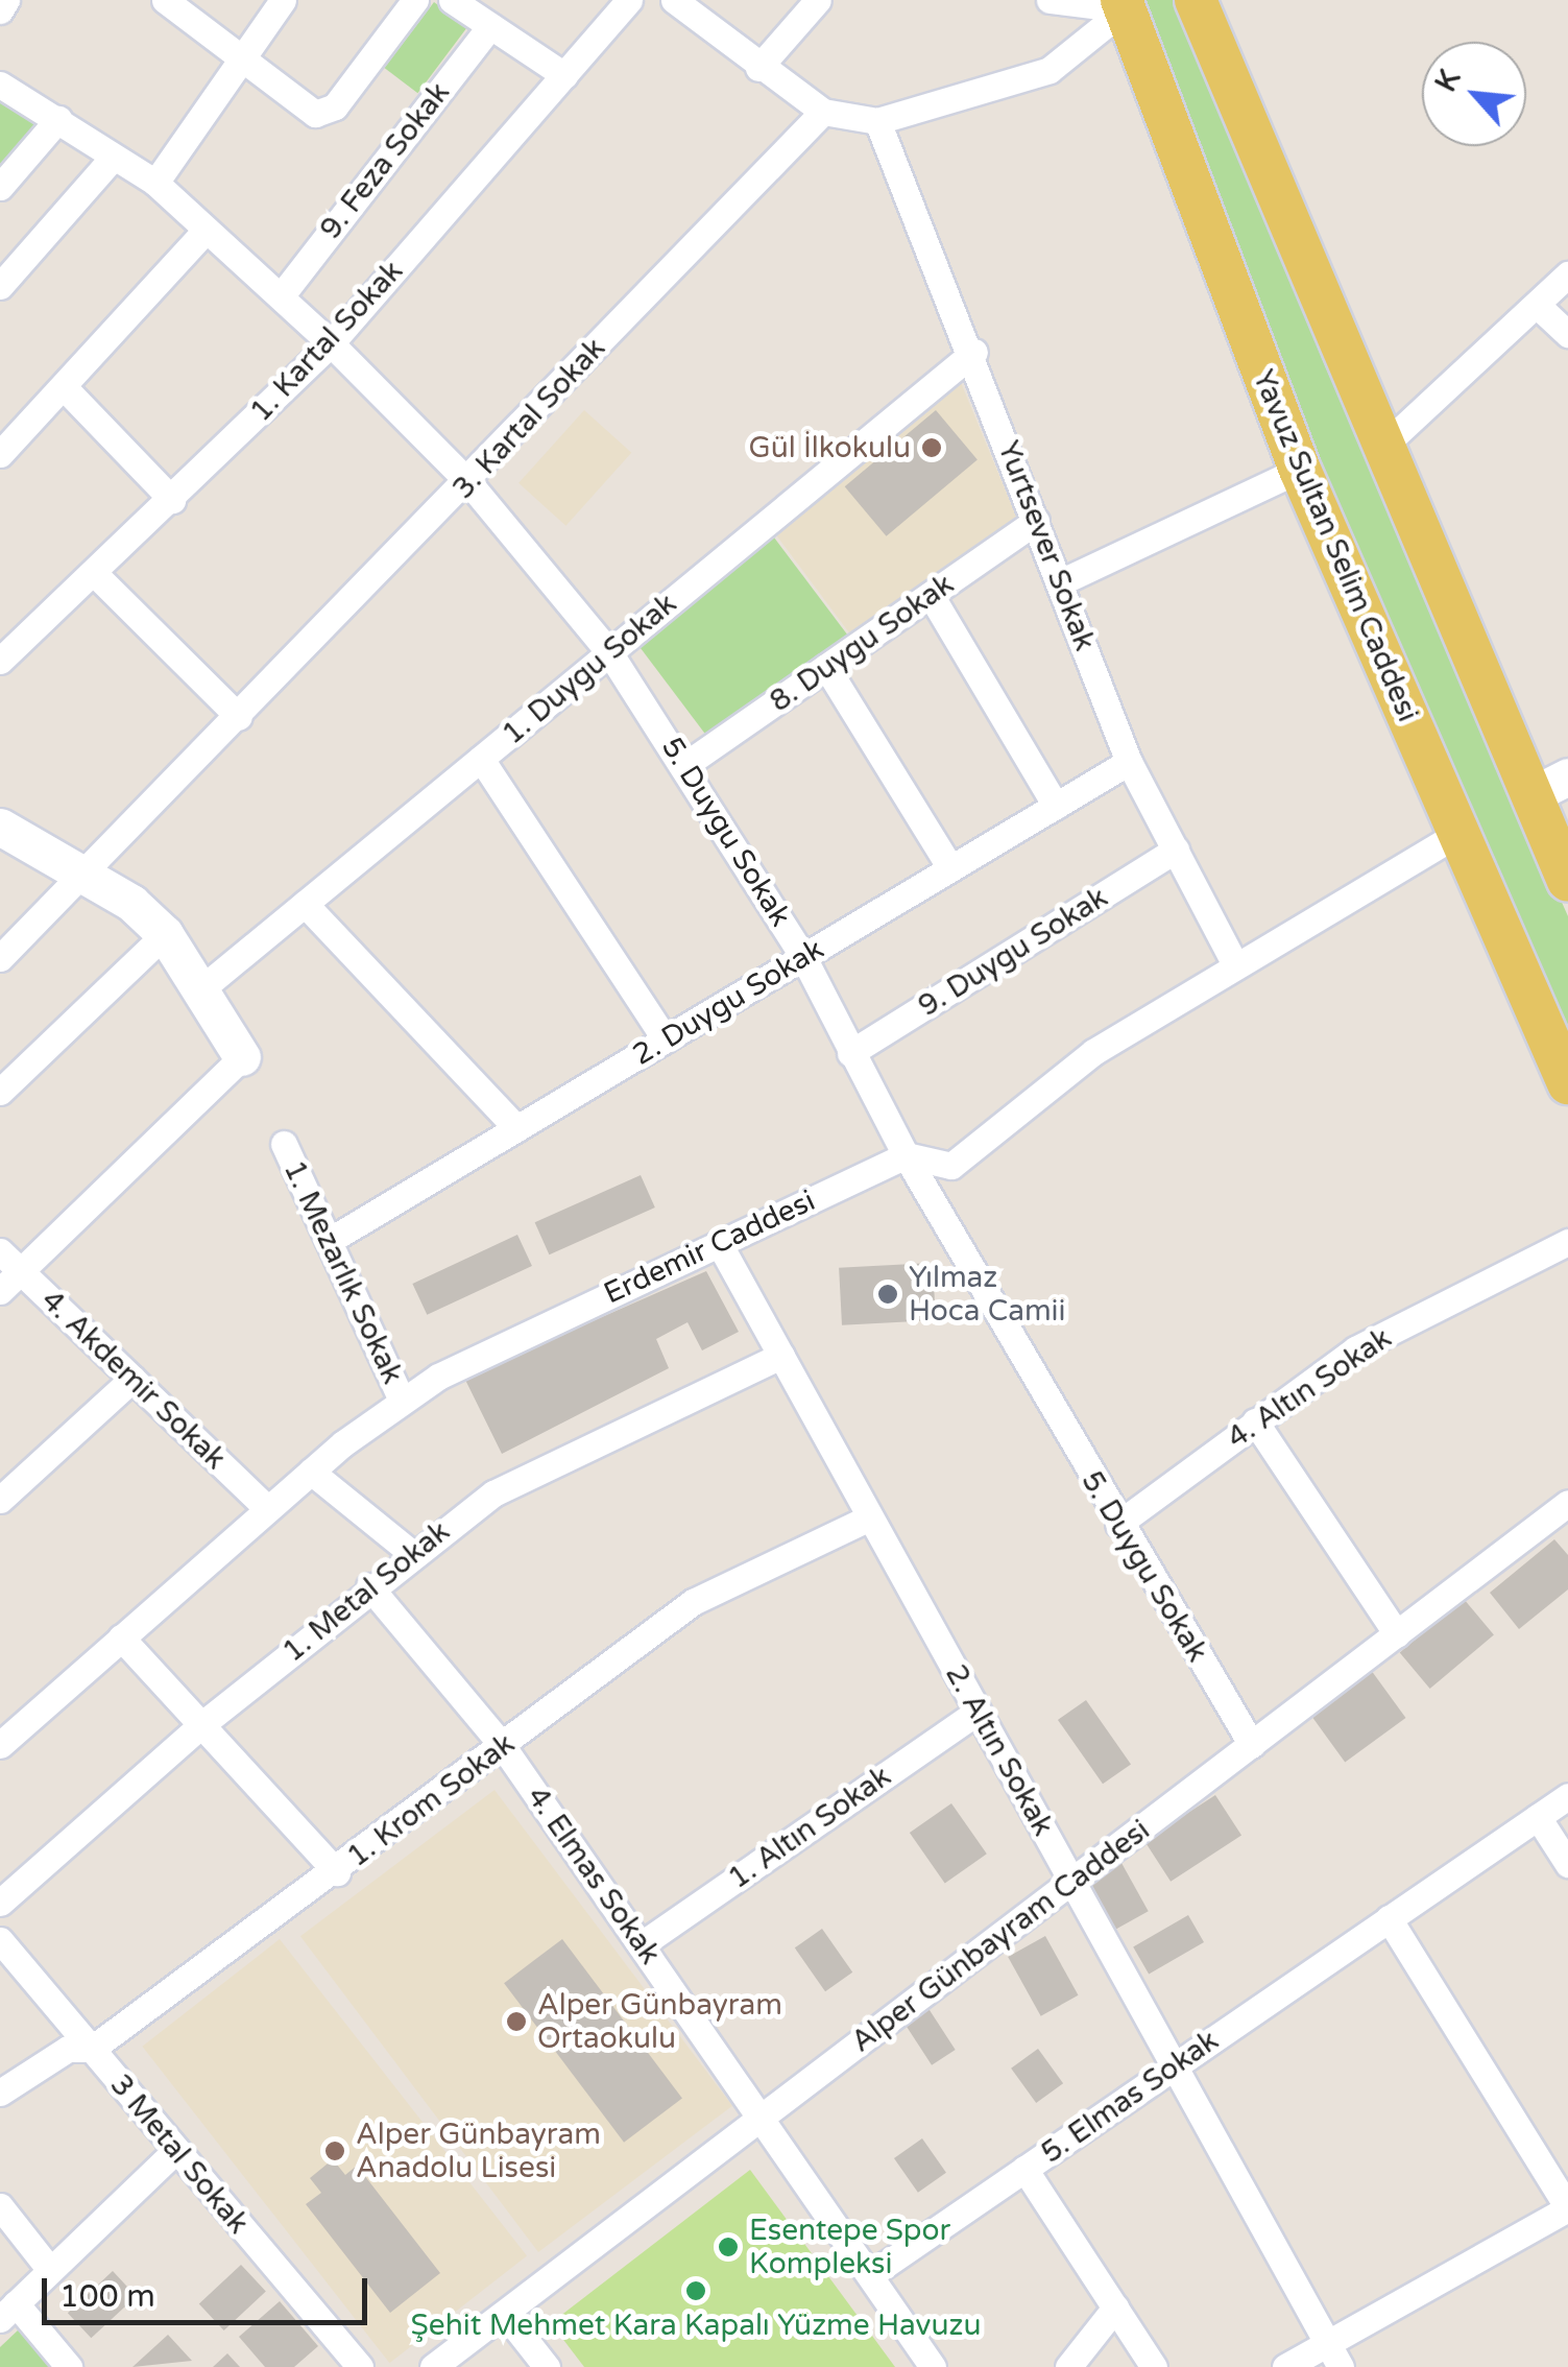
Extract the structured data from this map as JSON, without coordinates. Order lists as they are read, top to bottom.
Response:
{
  "streets": {
    "main road": ["Yavuz Sultan Selim Caddesi"],
    "street": [
      "9. Feza Sokak",
      "1. Kartal Sokak",
      "3. Kartal Sokak",
      "Yurtsever Sokak",
      "8. Duygu Sokak",
      "1. Duygu Sokak",
      "5. Duygu Sokak",
      "9. Duygu Sokak",
      "2. Duygu Sokak",
      "Erdemir Caddesi",
      "1. Mezarlık Sokak",
      "4. Akdemir Sokak",
      "4. Altın Sokak",
      "1. Metal Sokak",
      "2. Altın Sokak",
      "1. Krom Sokak",
      "1. Altın Sokak",
      "4. Elmas Sokak",
      "Alper Günbayram Caddesi",
      "5. Elmas Sokak",
      "3 Metal Sokak"
    ]
  },
  "crossings": [
    ["9. Feza Sokak", "5. Duygu Sokak"],
    ["1. Kartal Sokak", "5. Duygu Sokak"],
    ["3. Kartal Sokak", "5. Duygu Sokak"],
    ["Yurtsever Sokak", "8. Duygu Sokak"],
    ["Yurtsever Sokak", "1. Duygu Sokak"],
    ["Yurtsever Sokak", "9. Duygu Sokak"],
    ["Yurtsever Sokak", "2. Duygu Sokak"],
    ["8. Duygu Sokak", "5. Duygu Sokak"],
    ["1. Duygu Sokak", "5. Duygu Sokak"],
    ["5. Duygu Sokak", "9. Duygu Sokak"],
    ["5. Duygu Sokak", "2. Duygu Sokak"],
    ["5. Duygu Sokak", "Erdemir Caddesi"],
    ["5. Duygu Sokak", "4. Altın Sokak"],
    ["5. Duygu Sokak", "Alper Günbayram Caddesi"],
    ["2. Duygu Sokak", "1. Mezarlık Sokak"],
    ["Erdemir Caddesi", "1. Mezarlık Sokak"],
    ["Erdemir Caddesi", "4. Akdemir Sokak"],
    ["Erdemir Caddesi", "2. Altın Sokak"],
    ["1. Metal Sokak", "2. Altın Sokak"],
    ["1. Metal Sokak", "4. Elmas Sokak"],
    ["2. Altın Sokak", "1. Krom Sokak"],
    ["2. Altın Sokak", "1. Altın Sokak"],
    ["2. Altın Sokak", "Alper Günbayram Caddesi"],
    ["2. Altın Sokak", "5. Elmas Sokak"],
    ["1. Krom Sokak", "4. Elmas Sokak"],
    ["1. Krom Sokak", "3 Metal Sokak"],
    ["1. Altın Sokak", "4. Elmas Sokak"],
    ["4. Elmas Sokak", "Alper Günbayram Caddesi"],
    ["4. Elmas Sokak", "5. Elmas Sokak"]
  ],
  "places": [
    "Gül İlkokulu",
    "Yılmaz Hoca Camii",
    "Alper Günbayram Ortaokulu",
    "Alper Günbayram Anadolu Lisesi",
    "Esentepe Spor Kompleksi",
    "Şehit Mehmet Kara Kapalı Yüzme Havuzu"
  ],
  "scale_bar": "100 m",
  "north": "top left"
}
